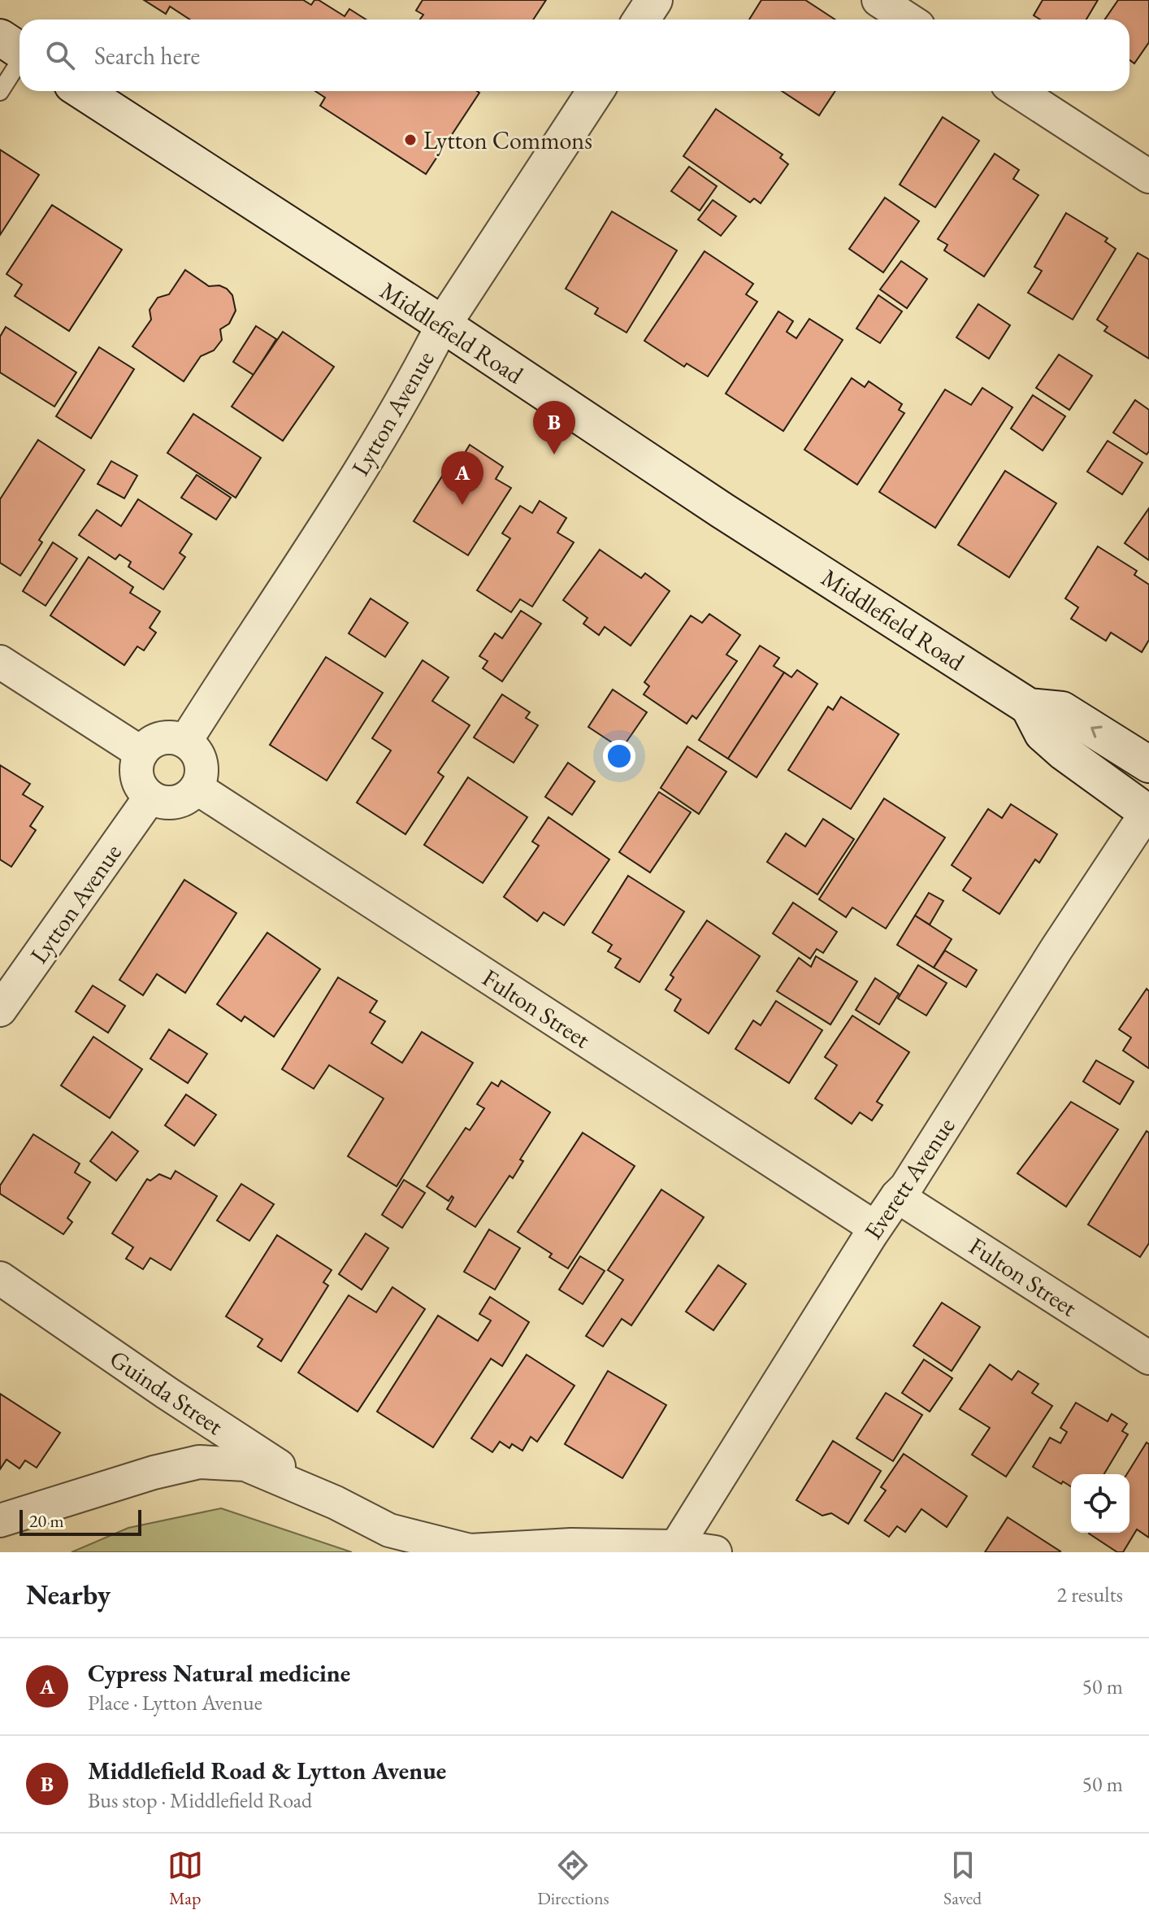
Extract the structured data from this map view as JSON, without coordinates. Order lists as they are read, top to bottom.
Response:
{
  "streets": {
    "main road": ["Middlefield Road", "Lytton Avenue"],
    "street": ["Fulton Street", "Everett Avenue", "Guinda Street"]
  },
  "crossings": [
    ["Middlefield Road", "Lytton Avenue"],
    ["Middlefield Road", "Everett Avenue"],
    ["Lytton Avenue", "Fulton Street"],
    ["Fulton Street", "Everett Avenue"]
  ],
  "places": ["Lytton Commons"],
  "scale_bar": "20 m",
  "page": {
    "search": "Search here",
    "pins": ["B", "A"],
    "scale": "20 m",
    "heading": ["Nearby", "2 results"],
    "list": [
      {
        "mark": "A",
        "name": "Cypress Natural medicine",
        "note": "Place · Lytton Avenue",
        "value": "50 m"
      },
      {
        "mark": "B",
        "name": "Middlefield Road & Lytton Avenue",
        "note": "Bus stop · Middlefield Road",
        "value": "50 m"
      }
    ],
    "nav": ["Map", "Directions", "Saved"]
  }
}
